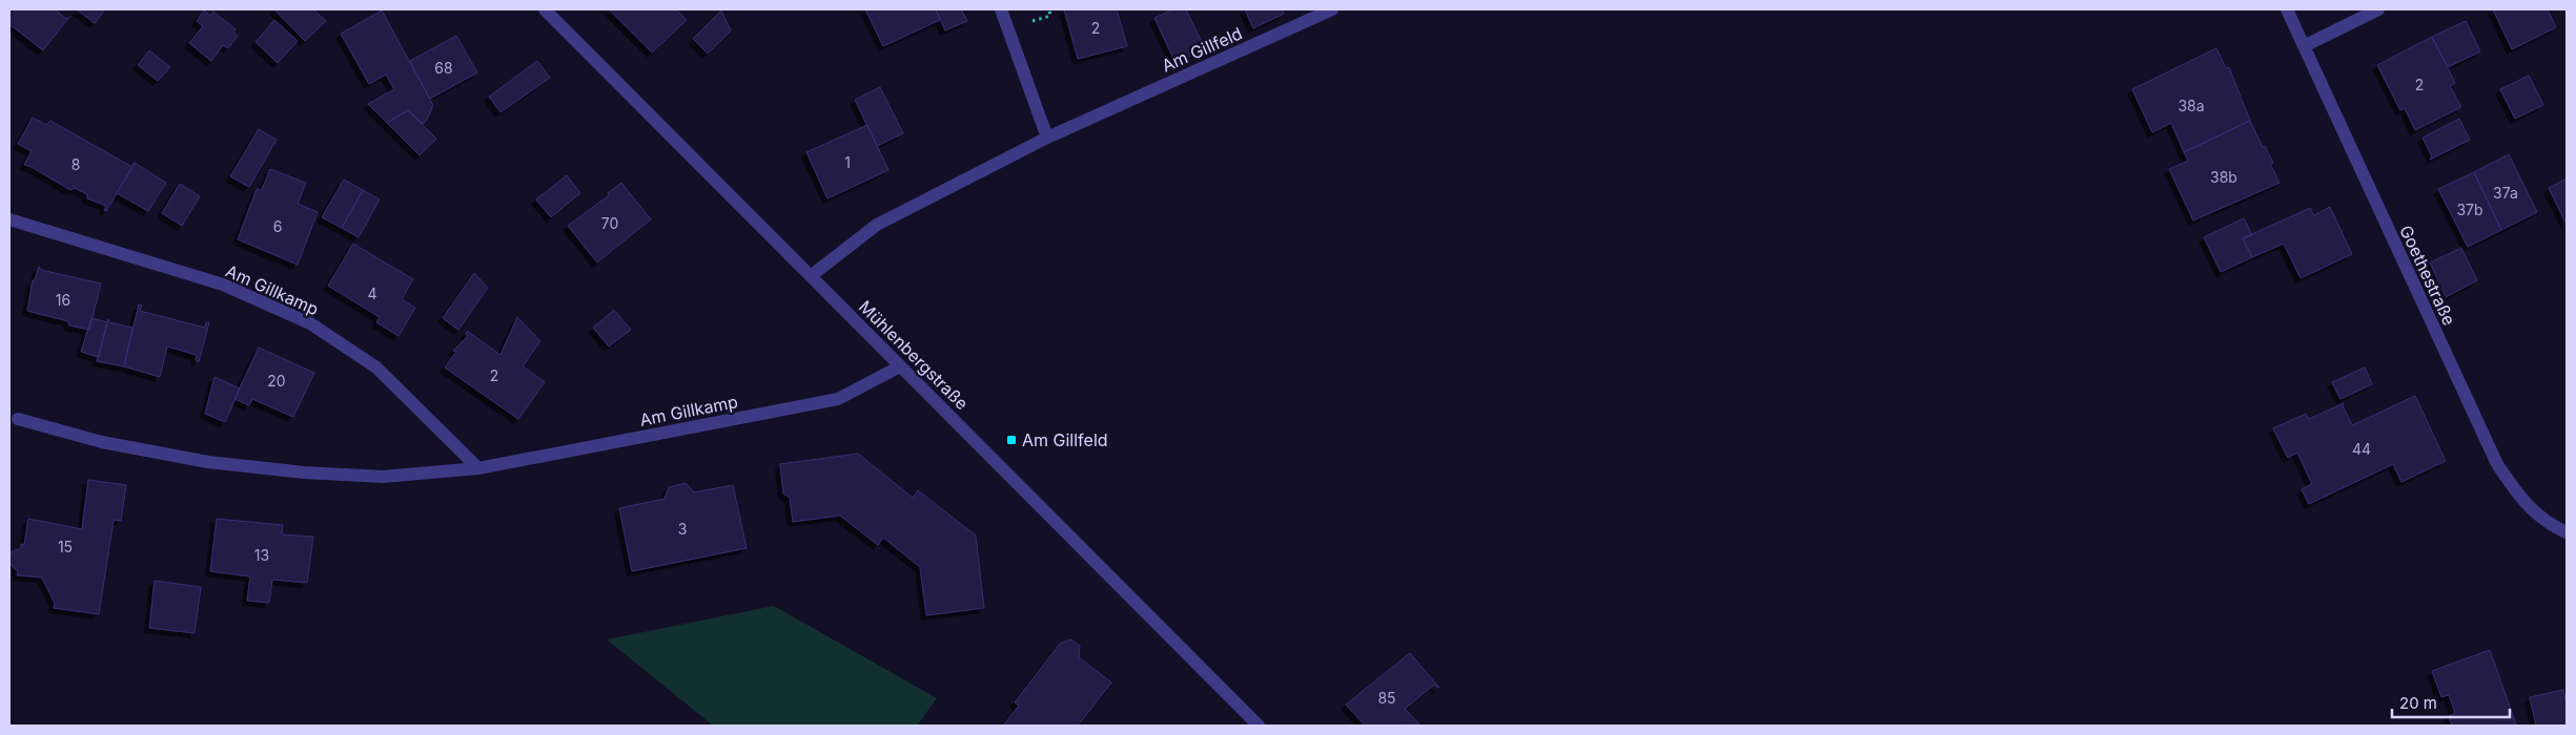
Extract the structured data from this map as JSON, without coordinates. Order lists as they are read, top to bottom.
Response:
{
  "streets": {
    "street": [
      "Am Gillfeld",
      "Goethestraße",
      "Am Gillkamp",
      "Mühlenbergstraße"
    ]
  },
  "crossings": [
    ["Am Gillfeld", "Mühlenbergstraße"],
    ["Am Gillkamp", "Mühlenbergstraße"]
  ],
  "places": {
    "transit": ["Am Gillfeld"]
  },
  "house_numbers": [
    "2",
    "68",
    "2",
    "38a",
    "1",
    "8",
    "38b",
    "37a",
    "37b",
    "70",
    "6",
    "4",
    "16",
    "2",
    "20",
    "44",
    "3",
    "15",
    "13",
    "85"
  ],
  "scale_bar": "20 m"
}
